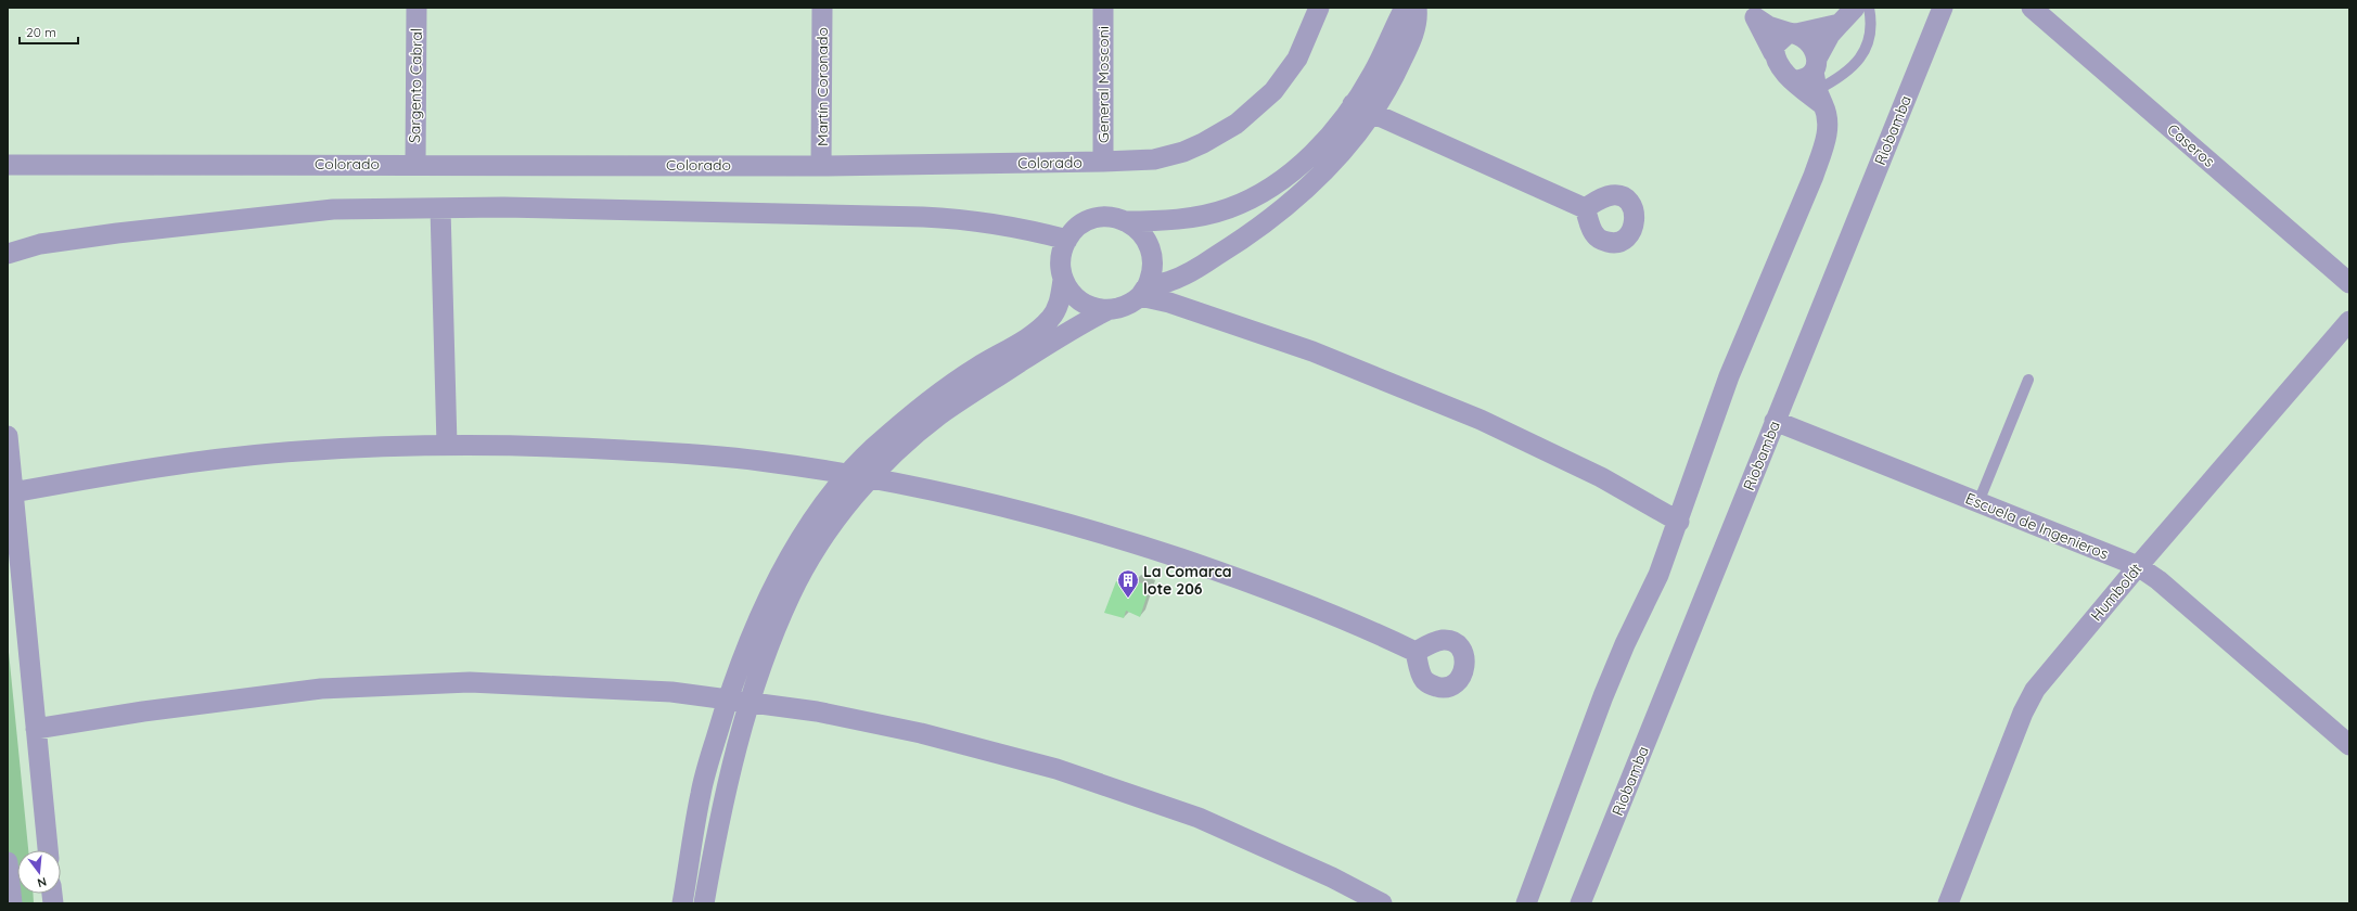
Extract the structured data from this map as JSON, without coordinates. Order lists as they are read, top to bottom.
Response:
{
  "streets": {
    "street": [
      "General Mosconi",
      "Sargento Cabral",
      "Martín Coronado",
      "Riobamba",
      "Caseros",
      "Colorado",
      "Escuela de Ingenieros",
      "Humboldt"
    ]
  },
  "crossings": [
    ["General Mosconi", "Colorado"],
    ["Sargento Cabral", "Colorado"],
    ["Martín Coronado", "Colorado"],
    ["Riobamba", "Escuela de Ingenieros"],
    ["Escuela de Ingenieros", "Humboldt"]
  ],
  "places": {
    "building": ["La Comarca lote 206"]
  },
  "scale_bar": "20 m",
  "north": "bottom"
}
